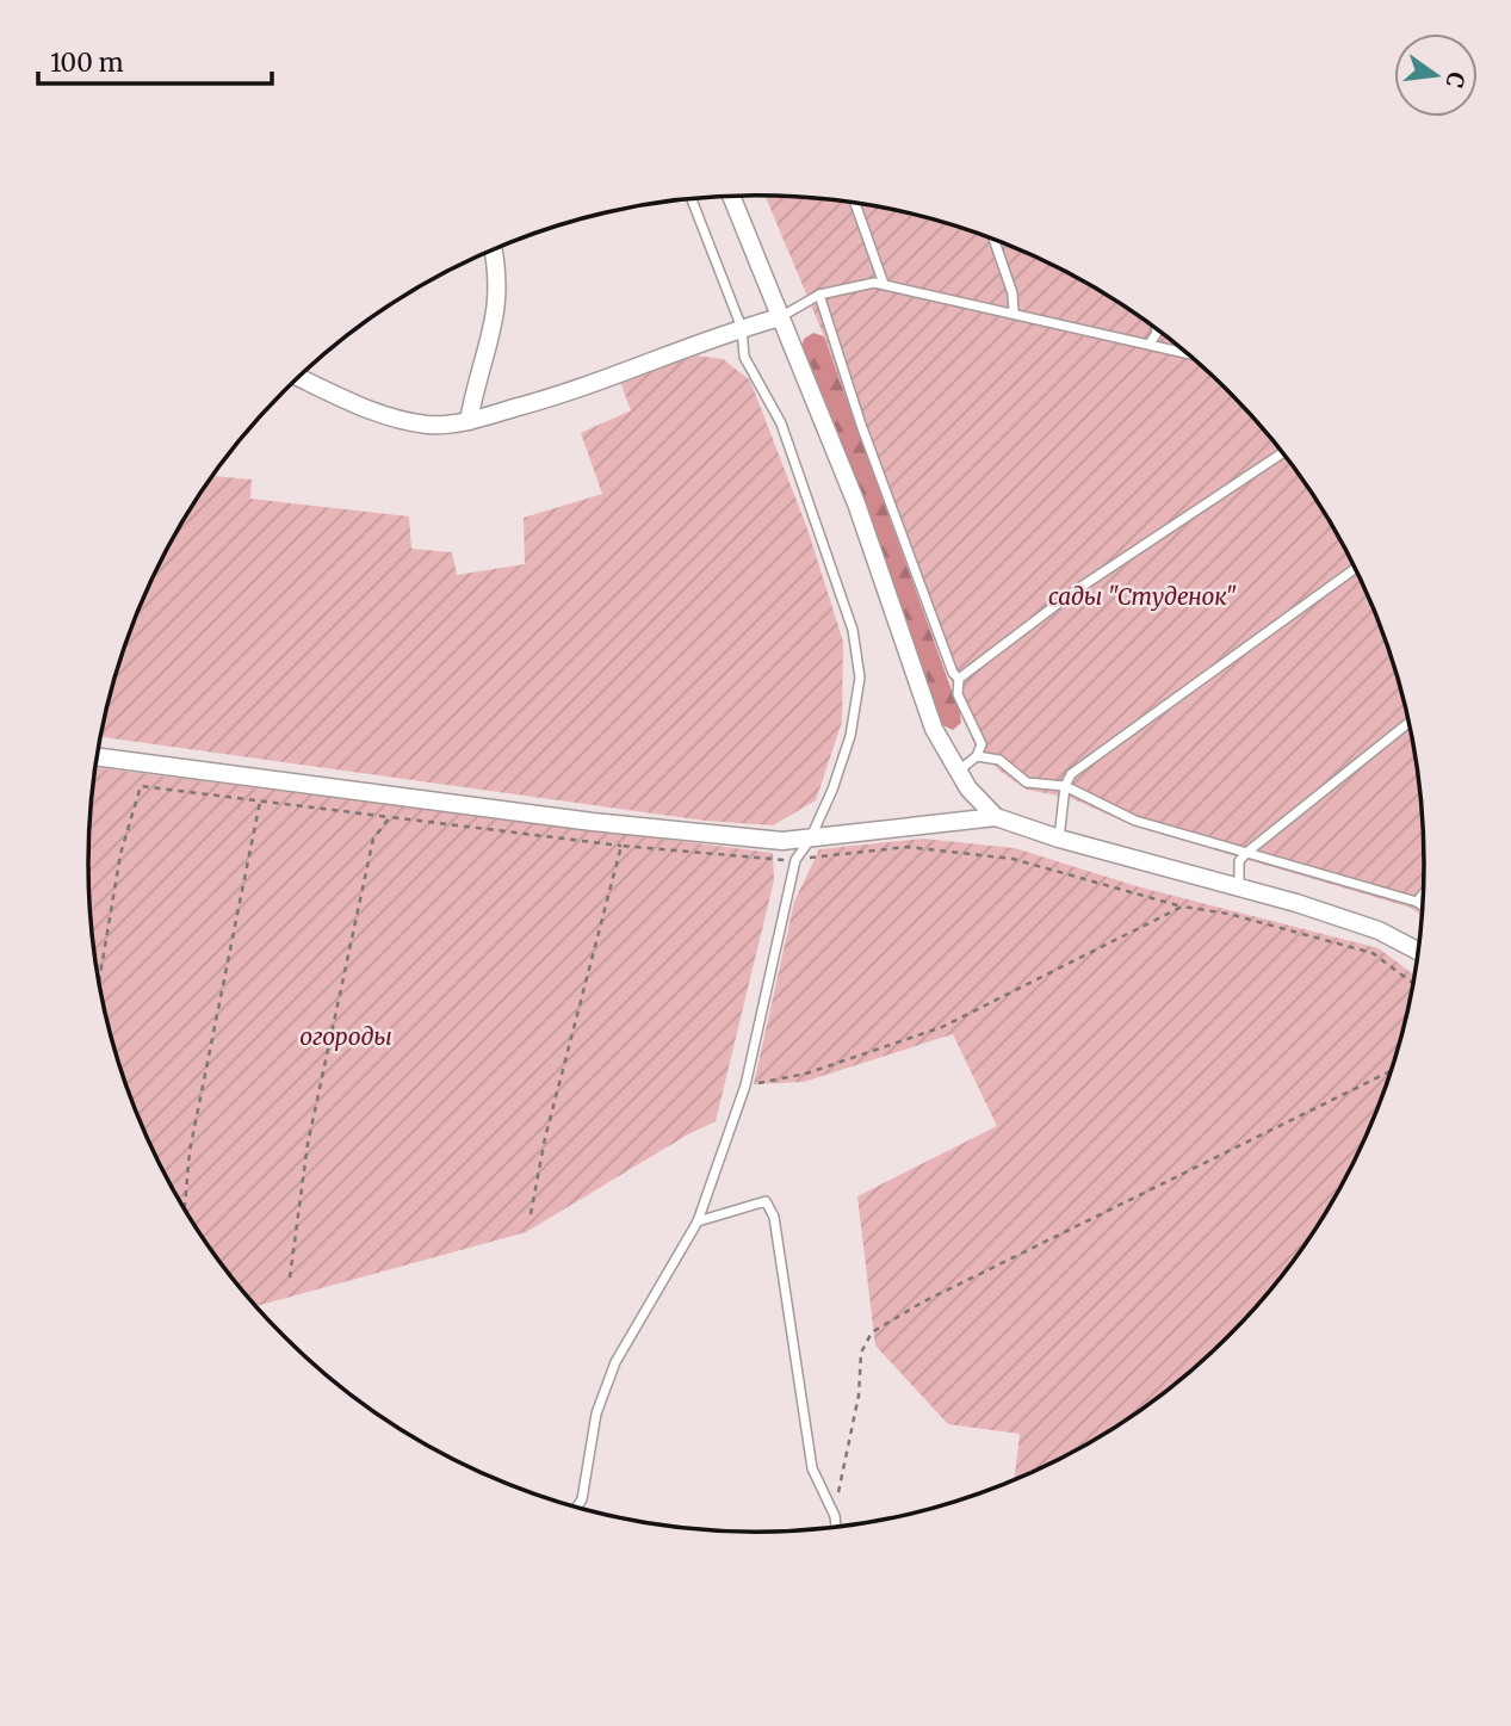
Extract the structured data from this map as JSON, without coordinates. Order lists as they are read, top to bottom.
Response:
{
  "parks": ["сады \"Студенок\"", "огороды"],
  "scale_bar": "100 m",
  "north": "right"
}
